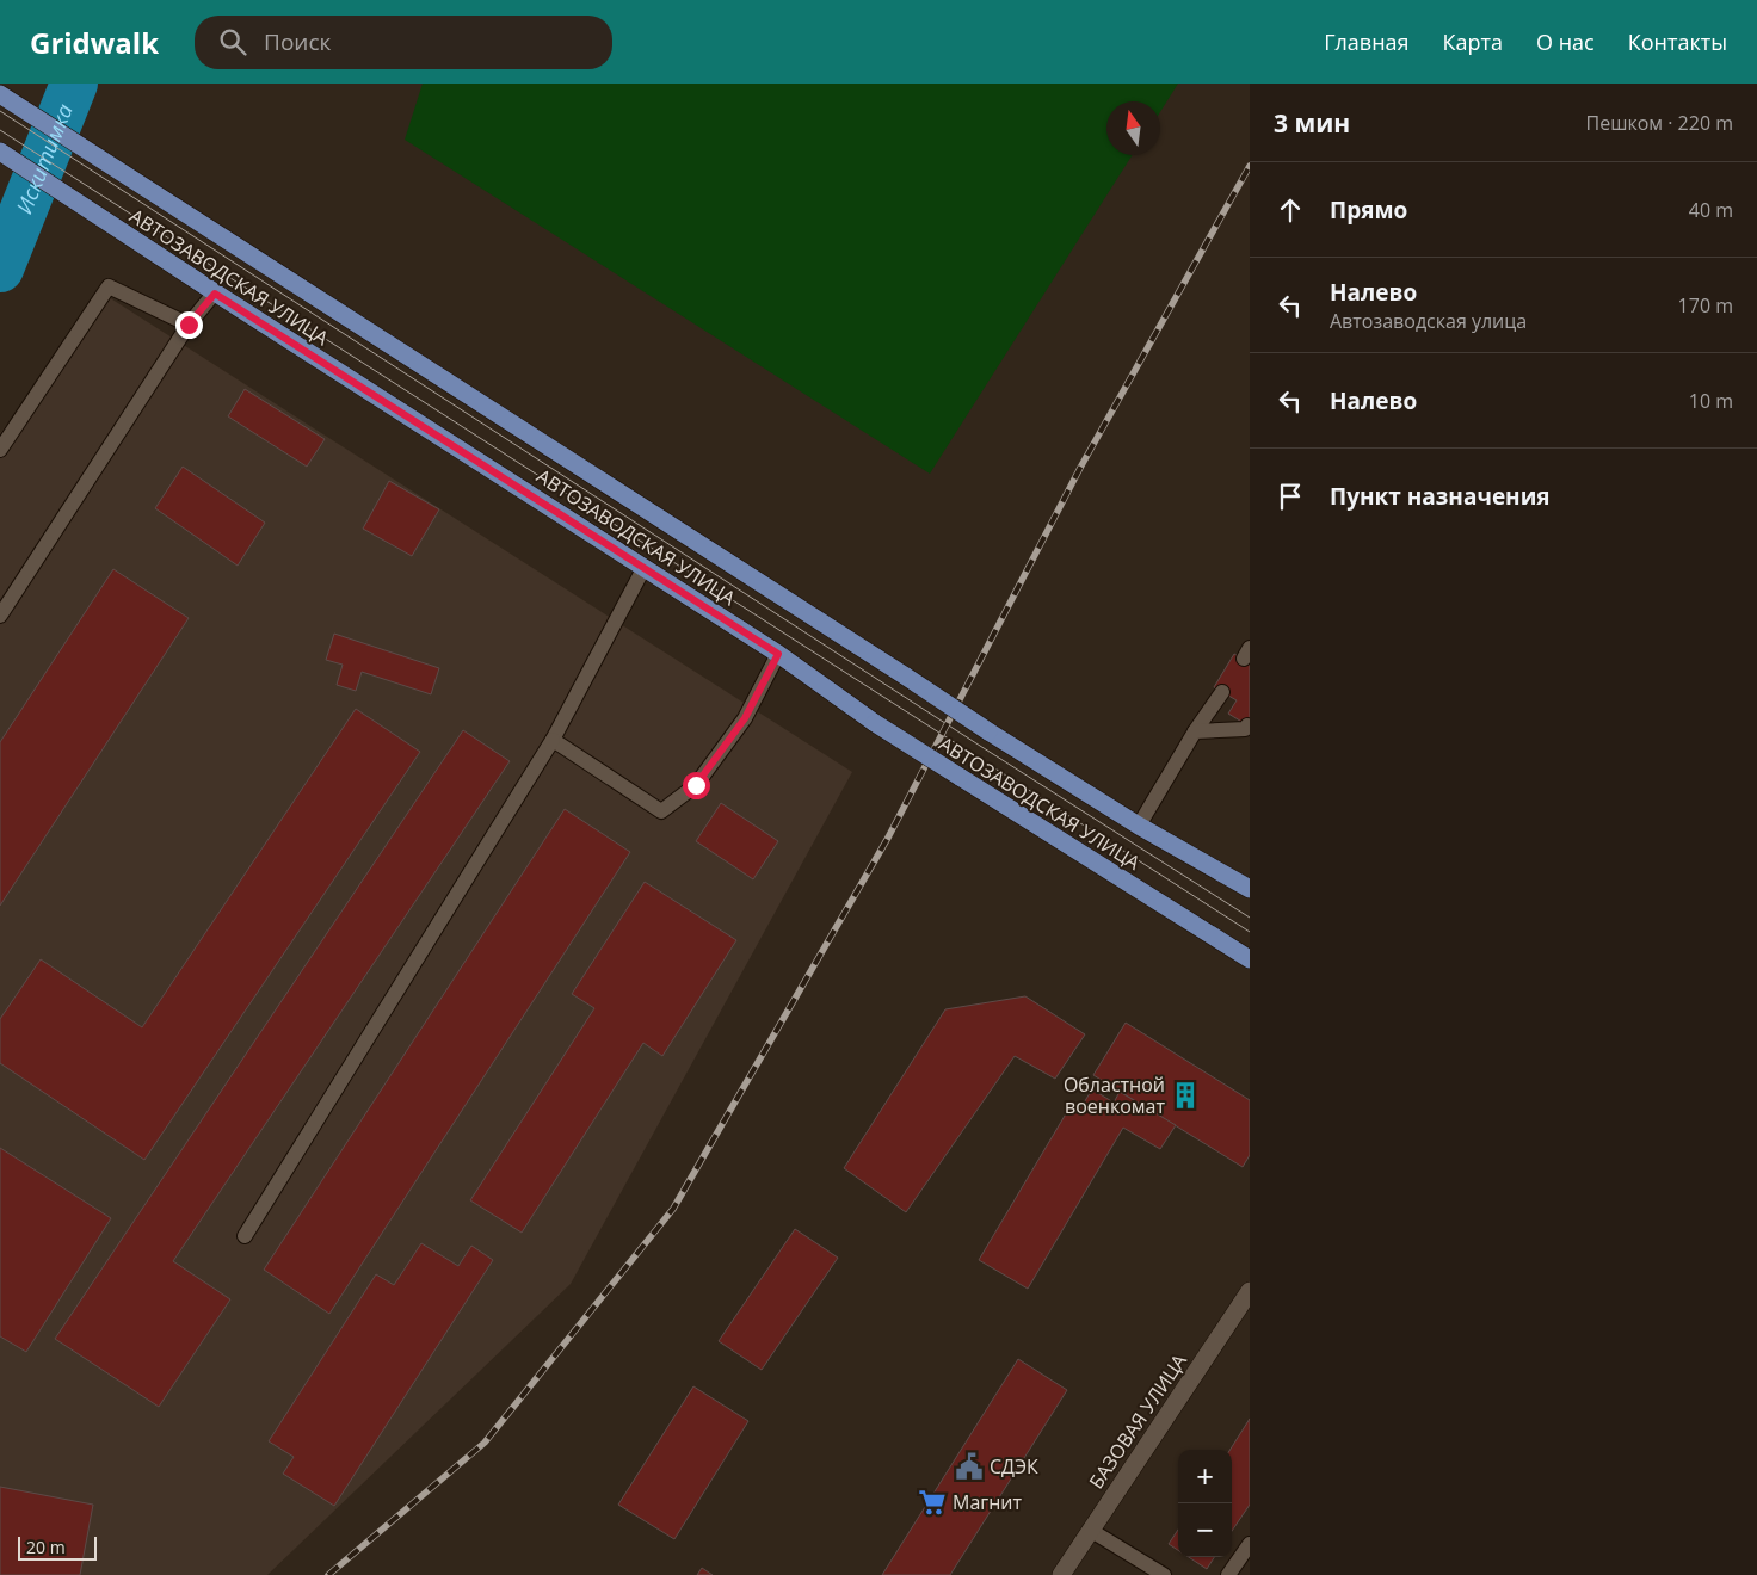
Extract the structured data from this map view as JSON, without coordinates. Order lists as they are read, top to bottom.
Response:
{
  "streets": {
    "main road": ["АВТОЗАВОДСКАЯ УЛИЦА", "БАЗОВАЯ УЛИЦА"]
  },
  "water": ["Искитимка"],
  "places": {
    "building": ["Областной военкомат"],
    "public building": ["СДЭК"],
    "supermarket": ["Магнит"]
  },
  "scale_bar": "20 m",
  "north": "top",
  "page": {
    "header": "Gridwalk",
    "search": "Поиск",
    "nav": [
      "Главная",
      "Карта",
      "О нас",
      "Контакты"
    ],
    "heading": ["3 мин", "Пешком · 220 m"],
    "list": [
      ["Прямо", "40 m"],
      ["Налево", "Автозаводская улица", "170 m"],
      ["Налево", "10 m"],
      "Пункт назначения"
    ],
    "map_buttons": ["+", "−"],
    "scale": "20 m"
  }
}
